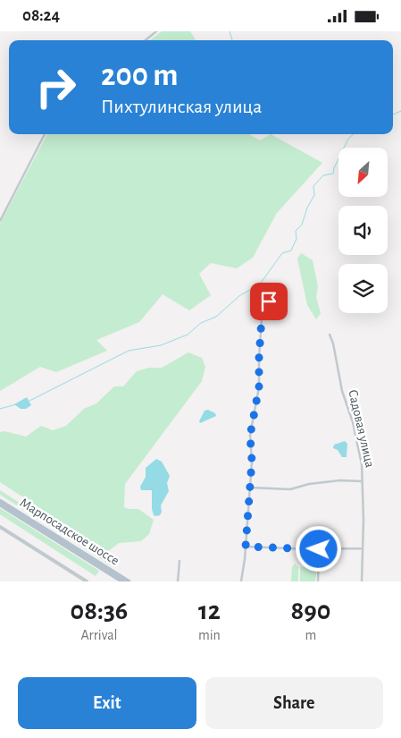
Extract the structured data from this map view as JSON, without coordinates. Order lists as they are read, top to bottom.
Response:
{
  "streets": {
    "main road": ["Марпосадское шоссе"],
    "street": ["Садовая улица"]
  },
  "north": "bottom left",
  "page": {
    "status": "08:24",
    "turn": ["200 m", "Пихтулинская улица"],
    "eta": [
      "08:36",
      "Arrival",
      "12",
      "min",
      "890",
      "m"
    ],
    "buttons": ["Exit", "Share"]
  }
}
